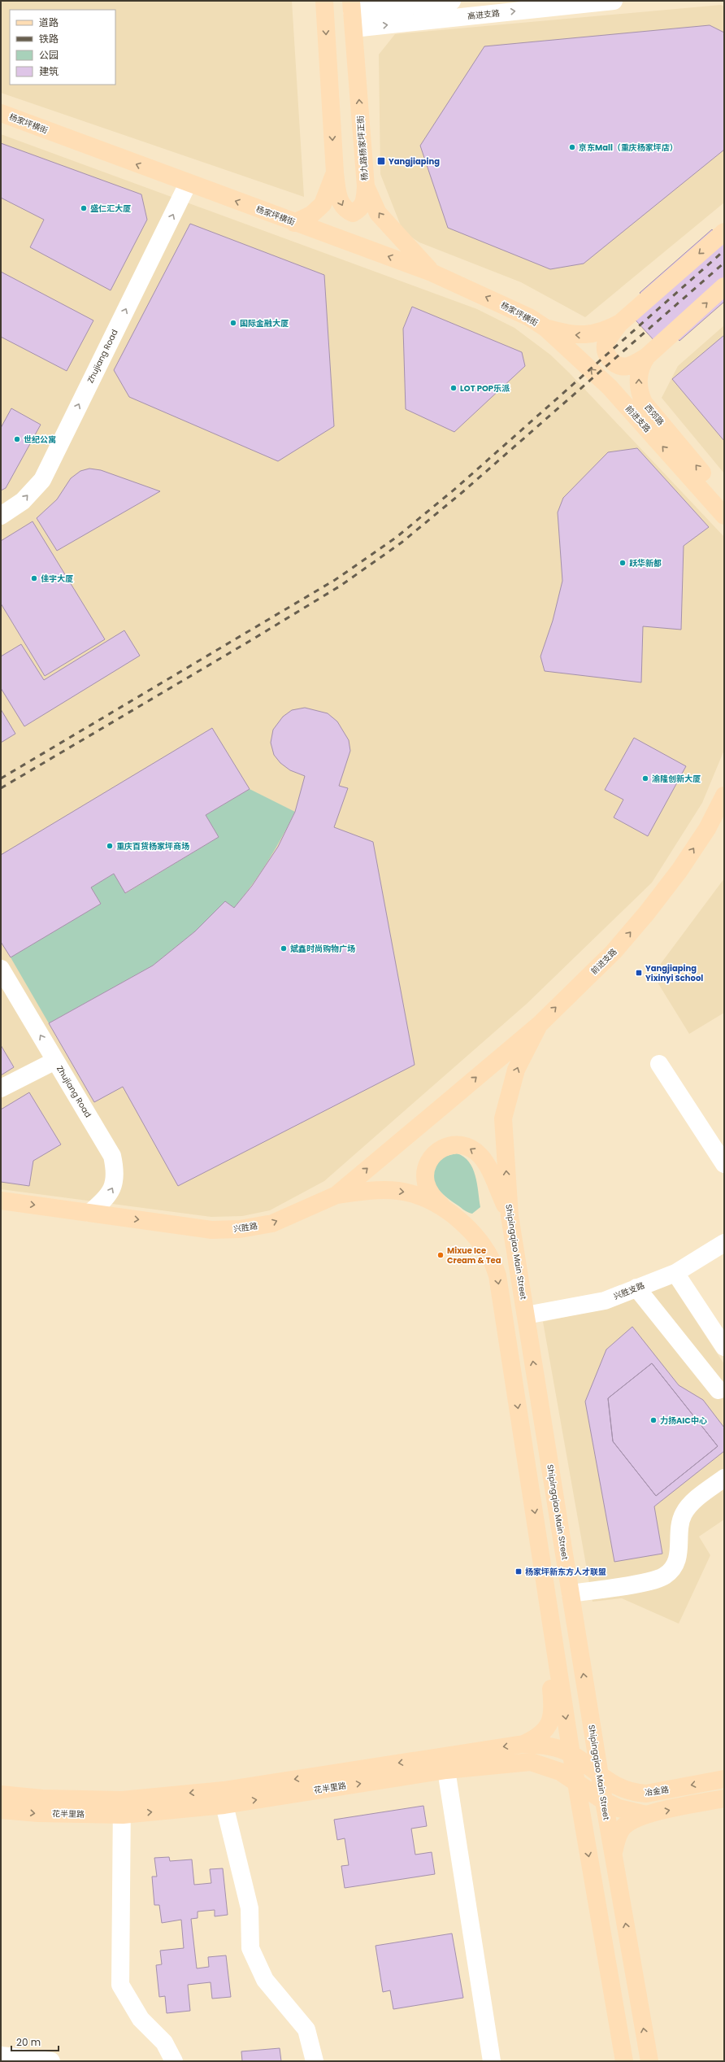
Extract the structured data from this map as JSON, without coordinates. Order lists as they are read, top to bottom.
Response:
{
  "streets": {
    "main road": [
      "杨家坪横街",
      "杨九路杨家坪正街",
      "西郊路",
      "前进支路",
      "兴胜路",
      "Shipingqiao Main Street",
      "花半里路",
      "冶金路"
    ],
    "street": ["高进支路", "Zhujiang Road", "兴胜支路"]
  },
  "crossings": [
    ["高进支路", "杨九路杨家坪正街"],
    ["杨家坪横街", "杨九路杨家坪正街"],
    ["杨家坪横街", "Zhujiang Road"],
    ["杨家坪横街", "前进支路"],
    ["Zhujiang Road", "兴胜路"],
    ["西郊路", "前进支路"],
    ["前进支路", "兴胜路"],
    ["前进支路", "Shipingqiao Main Street"],
    ["Shipingqiao Main Street", "兴胜支路"],
    ["Shipingqiao Main Street", "花半里路"],
    ["Shipingqiao Main Street", "冶金路"],
    ["花半里路", "冶金路"]
  ],
  "one_way": ["杨家坪横街", "Zhujiang Road", "兴胜路"],
  "places": {
    "other": [
      "京东Mall（重庆杨家坪店）",
      "盛仁汇大厦",
      "国际金融大厦",
      "LOT POP乐派",
      "世纪公寓",
      "跃华新都",
      "佳宇大厦",
      "渝隆创新大厦",
      "重庆百货杨家坪商场",
      "斌鑫时尚购物广场",
      "Mixue Ice Cream & Tea",
      "力扬AIC中心"
    ],
    "transit": ["Yangjiaping", "Yangjiaping Yixinyi School", "杨家坪新东方人才联盟"]
  },
  "legend": [
    "道路",
    "铁路",
    "公园",
    "建筑"
  ],
  "scale_bar": "20 m"
}
